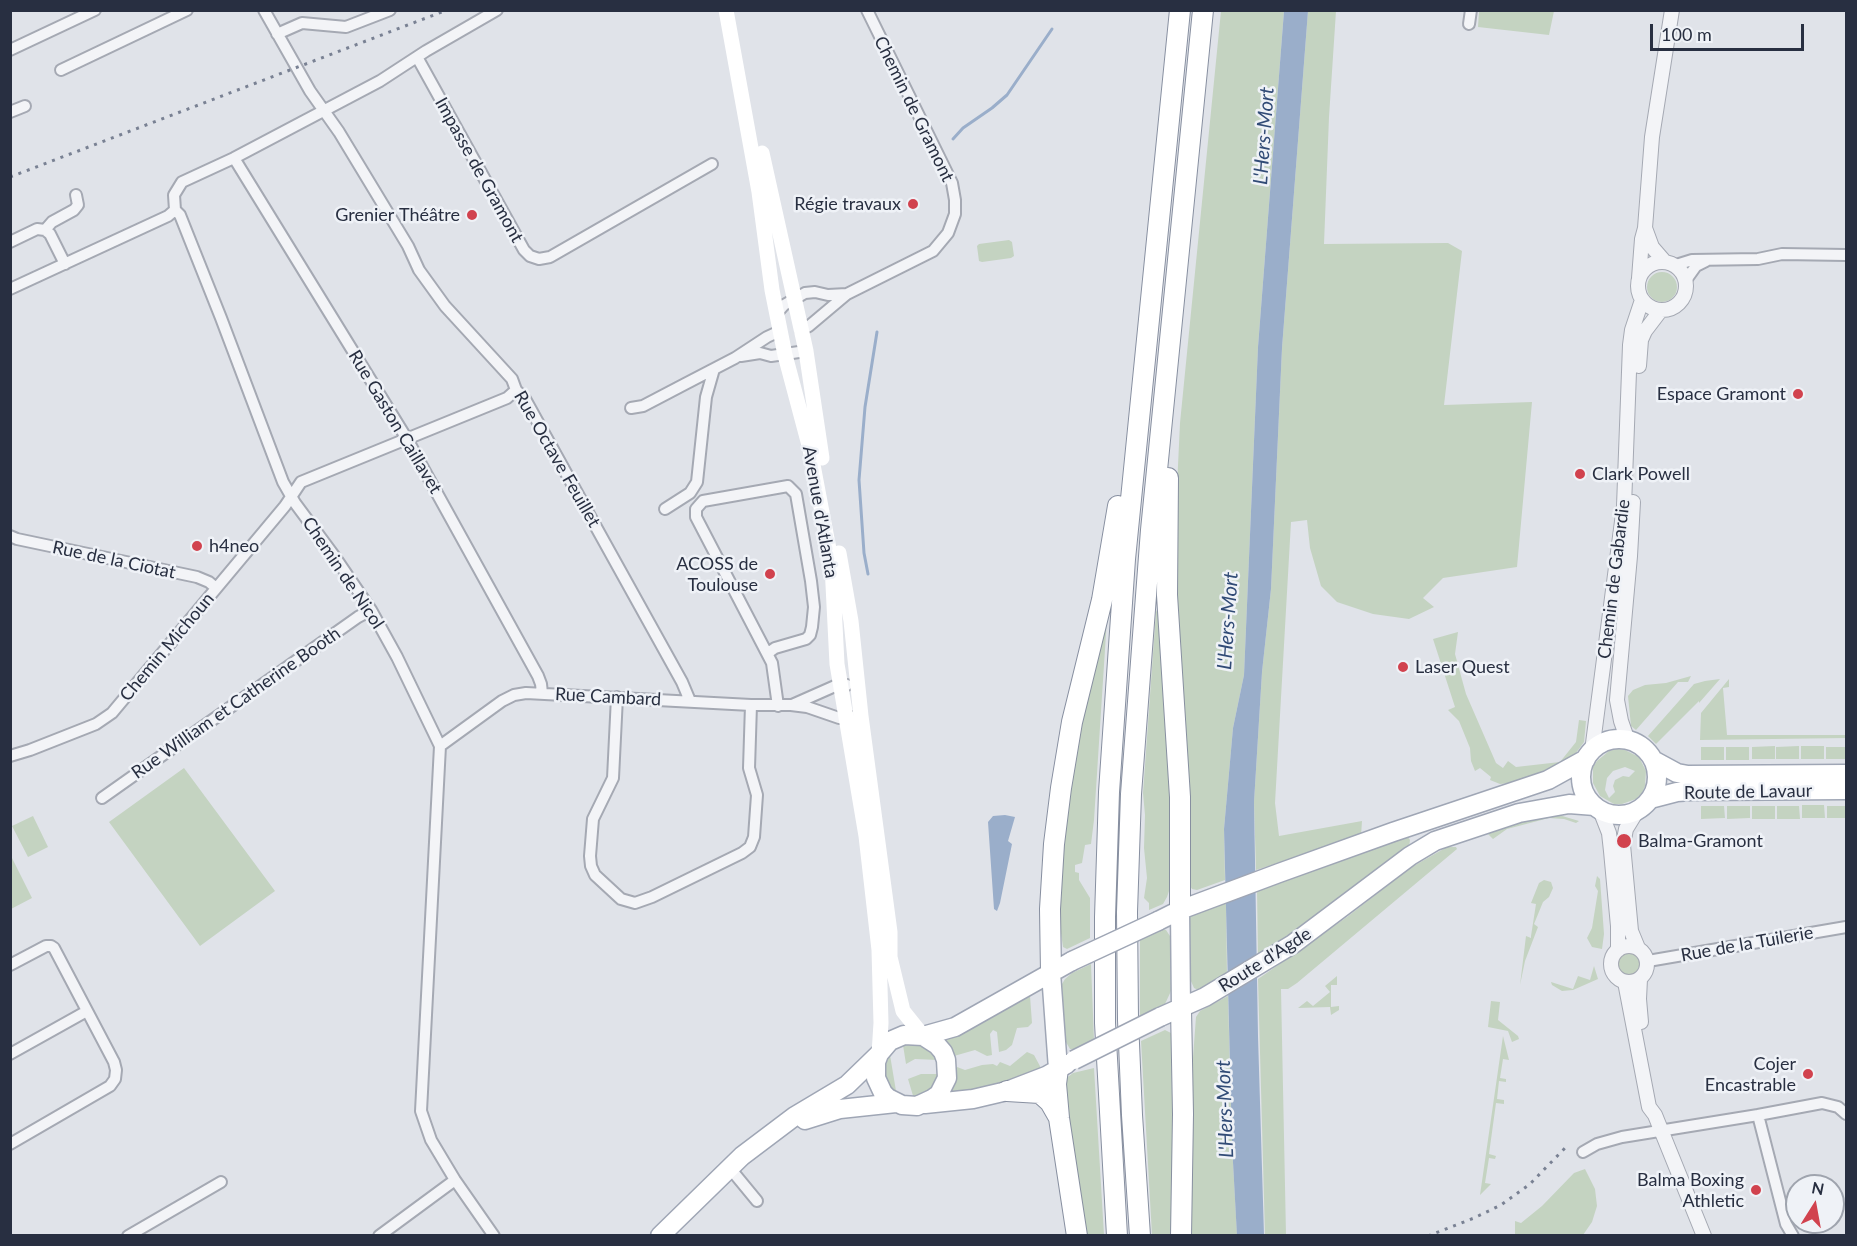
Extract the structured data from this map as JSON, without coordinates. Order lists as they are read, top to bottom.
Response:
{
  "streets": {
    "main road": ["Avenue d'Atlanta", "Route de Lavaur", "Route d'Agde"],
    "street": [
      "Chemin de Gramont",
      "Impasse de Gramont",
      "Rue Gaston Caillavet",
      "Rue Octave Feuillet",
      "Rue de la Ciotat",
      "Chemin de Nicol",
      "Chemin de Gabardie",
      "Chemin Michoun",
      "Rue Cambard",
      "Rue William et Catherine Booth",
      "Rue de la Tuilerie"
    ]
  },
  "crossings": [
    ["Chemin de Gramont", "Avenue d'Atlanta"],
    ["Rue Gaston Caillavet", "Chemin Michoun"],
    ["Rue Gaston Caillavet", "Rue Cambard"],
    ["Rue Octave Feuillet", "Chemin Michoun"],
    ["Rue Octave Feuillet", "Rue Cambard"],
    ["Avenue d'Atlanta", "Rue Cambard"],
    ["Avenue d'Atlanta", "Route d'Agde"],
    ["Rue de la Ciotat", "Chemin Michoun"],
    ["Chemin de Nicol", "Chemin Michoun"],
    ["Chemin de Nicol", "Rue Cambard"],
    ["Chemin de Nicol", "Rue William et Catherine Booth"],
    ["Chemin de Gabardie", "Route de Lavaur"],
    ["Chemin de Gabardie", "Route d'Agde"],
    ["Route de Lavaur", "Route d'Agde"]
  ],
  "water": ["L'Hers-Mort"],
  "places": [
    "Régie travaux",
    "Grenier Théâtre",
    "Espace Gramont",
    "Clark Powell",
    "h4neo",
    "ACOSS de Toulouse",
    "Laser Quest",
    "Balma-Gramont",
    "Cojer Encastrable",
    "Balma Boxing Athletic"
  ],
  "scale_bar": "100 m",
  "north": "top"
}
